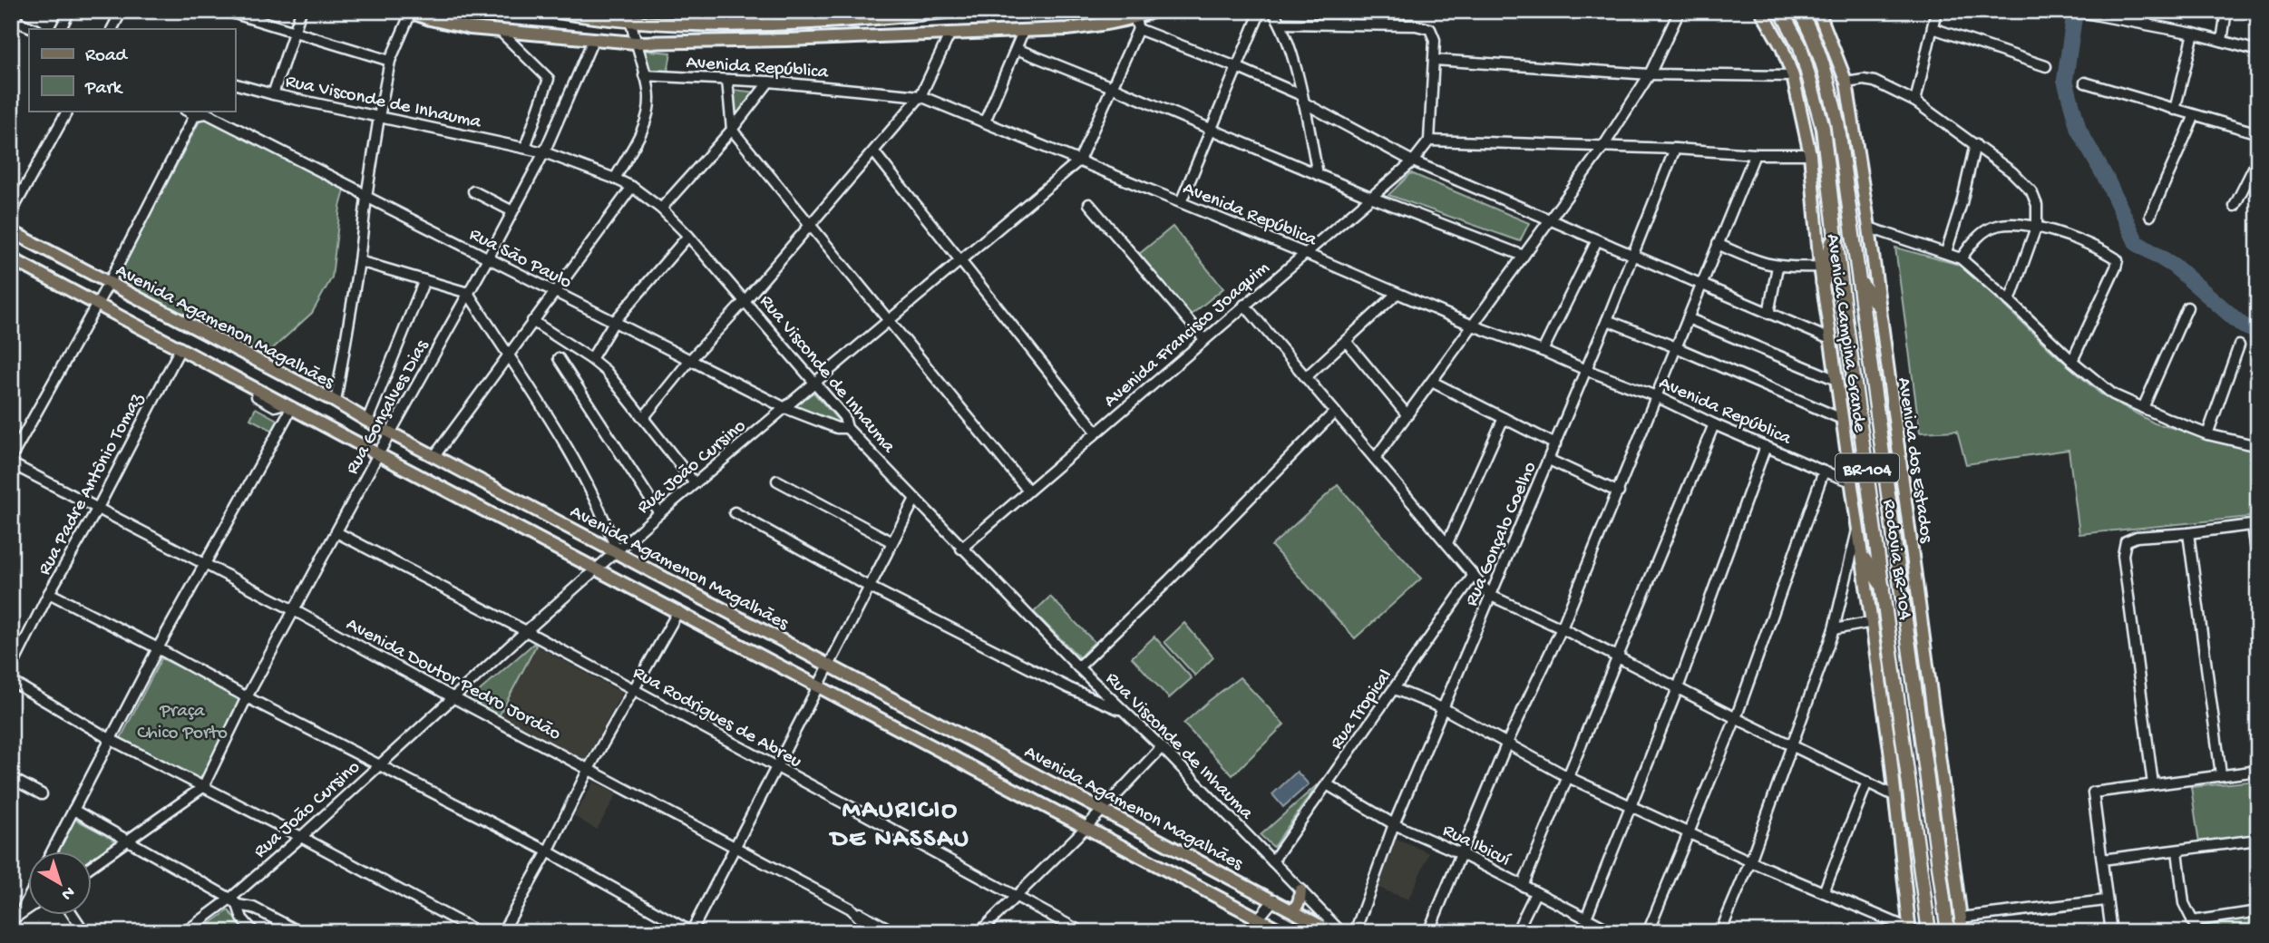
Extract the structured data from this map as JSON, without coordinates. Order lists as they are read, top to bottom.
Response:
{
  "streets": {
    "highway": ["BR-104", "Rodovia BR-104"],
    "main road": ["Avenida Agamenon Magalhães", "Avenida Campina Grande", "Avenida dos Estados"],
    "street": [
      "Avenida República",
      "Rua Visconde de Inhauma",
      "Rua São Paulo",
      "Avenida Francisco Joaquim",
      "Rua Gonçalves Dias",
      "Rua João Cursino",
      "Rua Padre Antônio Tomaz",
      "Rua Gonçalo Coelho",
      "Avenida Doutor Pedro Jordão",
      "Rua Tropical",
      "Rua Rodrigues de Abreu",
      "Rua Ibicuí"
    ]
  },
  "crossings": [
    ["Avenida República", "Avenida Francisco Joaquim"],
    ["Avenida República", "Avenida Campina Grande"],
    ["Avenida República", "Rua João Cursino"],
    ["Avenida República", "Rua Gonçalo Coelho"],
    ["Rua Visconde de Inhauma", "Rua São Paulo"],
    ["Rua Visconde de Inhauma", "Avenida Francisco Joaquim"],
    ["Rua Visconde de Inhauma", "Rua Gonçalves Dias"],
    ["Rua Visconde de Inhauma", "Rua João Cursino"],
    ["Rua Visconde de Inhauma", "Rua Tropical"],
    ["Rua São Paulo", "Rua Gonçalves Dias"],
    ["Rua São Paulo", "Rua João Cursino"],
    ["Avenida Agamenon Magalhães", "Rua Gonçalves Dias"],
    ["Avenida Agamenon Magalhães", "Rua João Cursino"],
    ["Rua Gonçalves Dias", "Avenida Doutor Pedro Jordão"],
    ["Rua Gonçalves Dias", "Rua Rodrigues de Abreu"],
    ["Rua João Cursino", "Avenida Doutor Pedro Jordão"],
    ["Rua João Cursino", "Rua Rodrigues de Abreu"],
    ["Rua Padre Antônio Tomaz", "Avenida Doutor Pedro Jordão"],
    ["Rua Gonçalo Coelho", "Rua Ibicuí"],
    ["Rua Tropical", "Rua Ibicuí"]
  ],
  "districts": ["MAURICIO DE NASSAU"],
  "parks": ["Praça Chico Porto"],
  "legend": ["Road", "Park"],
  "north": "bottom right"
}
